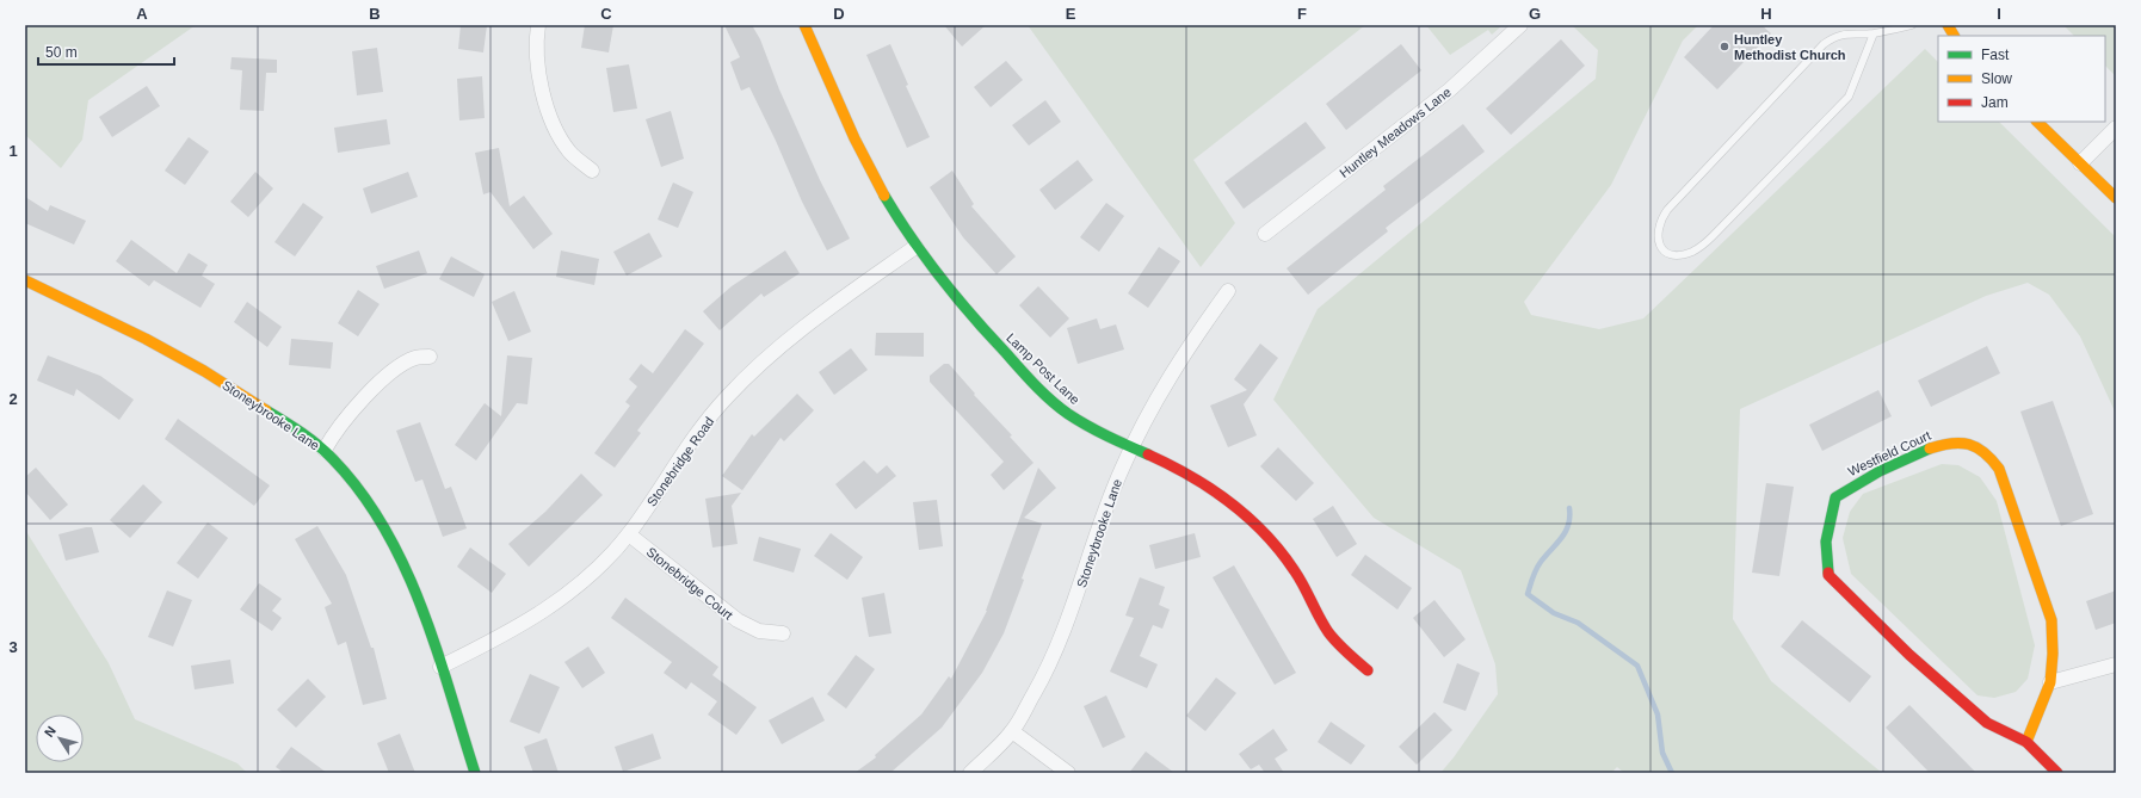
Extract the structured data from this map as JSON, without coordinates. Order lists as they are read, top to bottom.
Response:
{
  "streets": {
    "street": [
      "Huntley Meadows Lane",
      "Lamp Post Lane",
      "Stoneybrooke Lane",
      "Westfield Court",
      "Stonebridge Road",
      "Stonebridge Court"
    ]
  },
  "crossings": [
    ["Lamp Post Lane", "Stoneybrooke Lane"],
    ["Lamp Post Lane", "Stonebridge Road"],
    ["Stoneybrooke Lane", "Stonebridge Road"],
    ["Stonebridge Road", "Stonebridge Court"]
  ],
  "places": ["Huntley Methodist Church"],
  "legend": ["Fast", "Slow", "Jam"],
  "scale_bar": "50 m",
  "north": "top left",
  "grid": {
    "columns": [
      "A",
      "B",
      "C",
      "D",
      "E",
      "F",
      "G",
      "H",
      "I"
    ],
    "rows": ["1", "2", "3"]
  }
}
